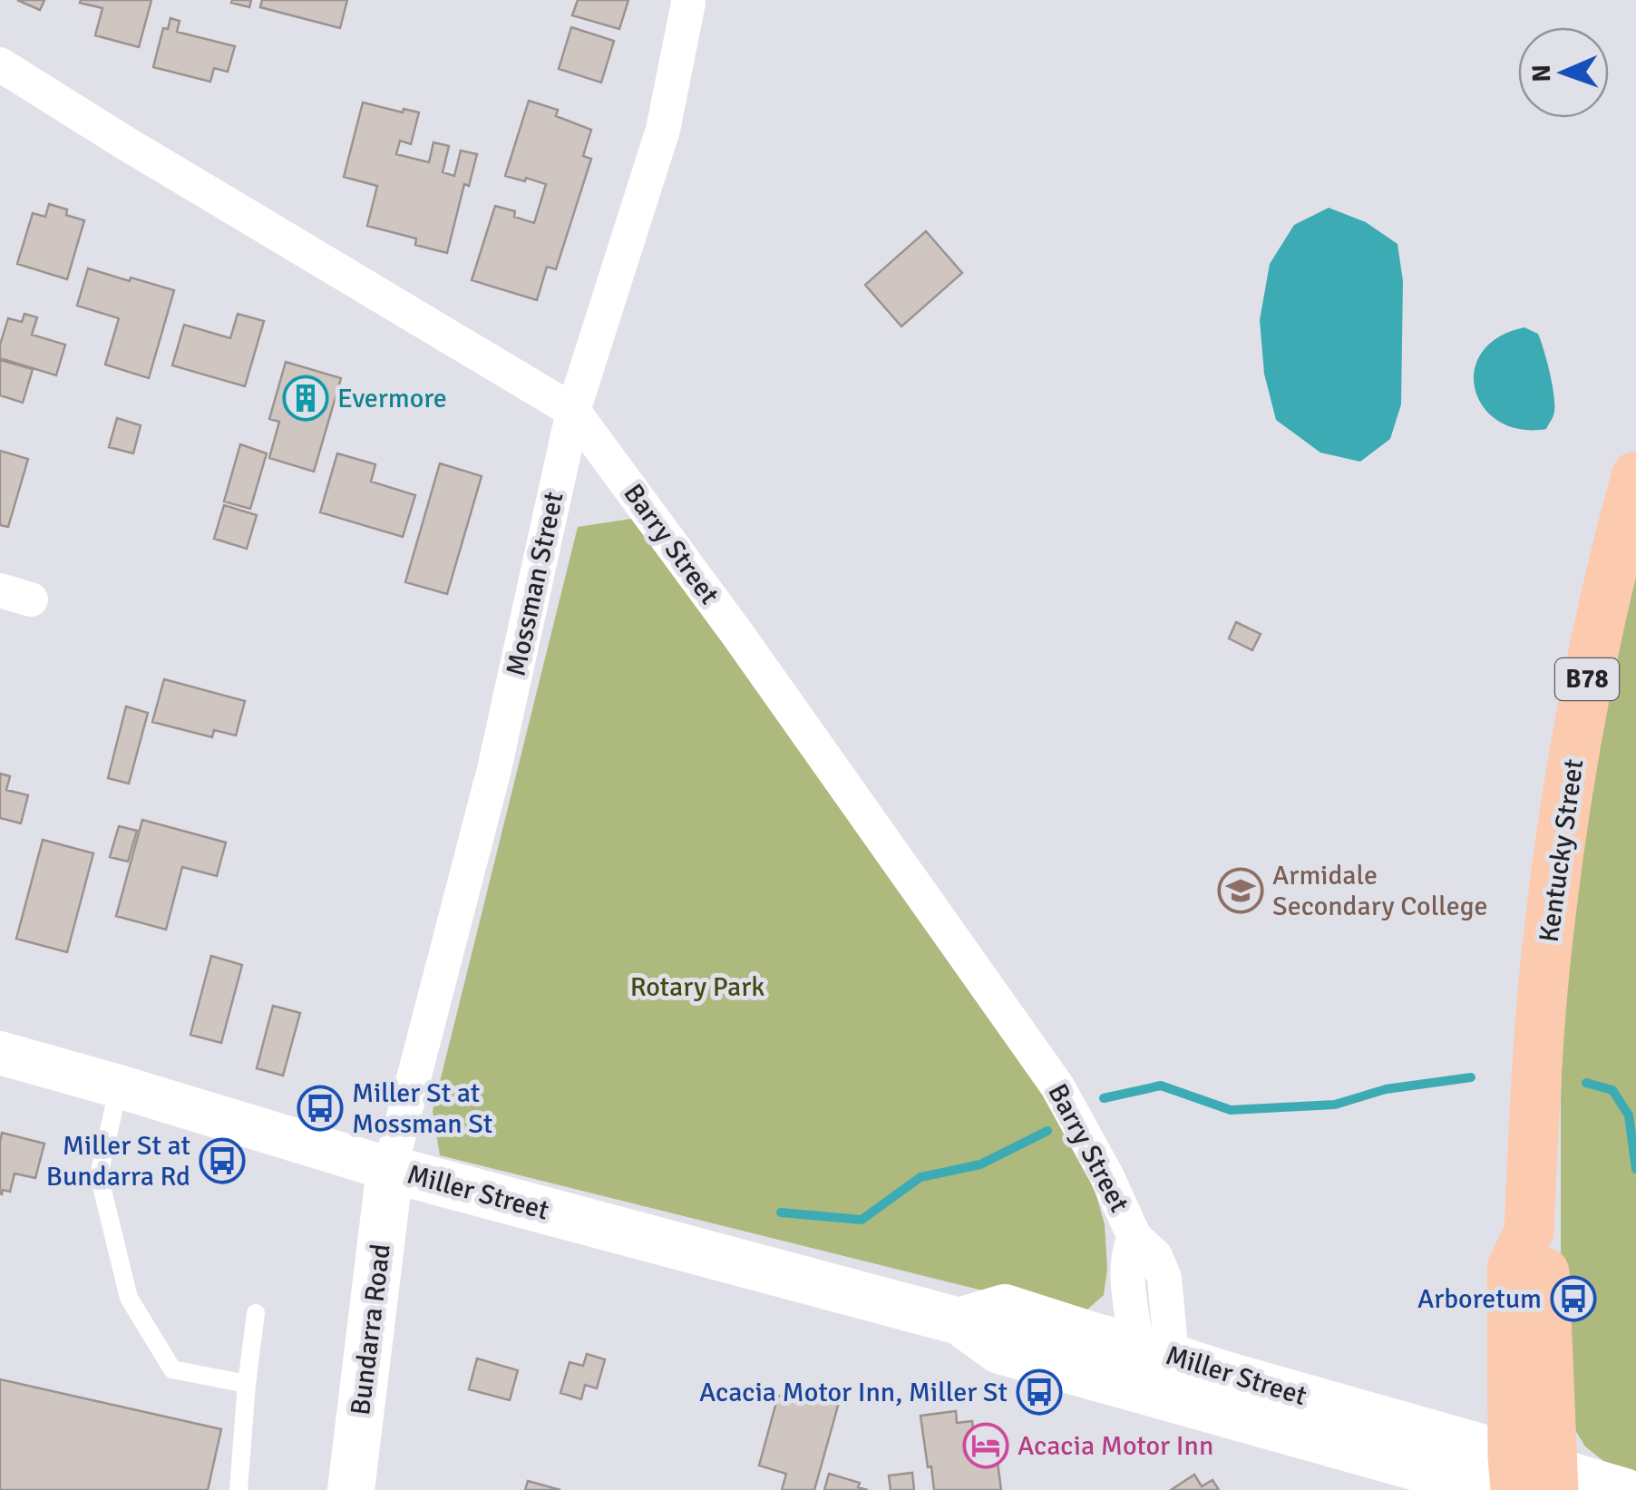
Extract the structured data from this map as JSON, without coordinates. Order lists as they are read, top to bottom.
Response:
{
  "streets": {
    "main road": [
      "B78",
      "Kentucky Street",
      "Miller Street",
      "Bundarra Road"
    ],
    "street": ["Barry Street", "Mossman Street"]
  },
  "crossings": [
    ["Barry Street", "Mossman Street"],
    ["Barry Street", "Miller Street"],
    ["Mossman Street", "Miller Street"],
    ["Mossman Street", "Bundarra Road"],
    ["Kentucky Street", "Miller Street"],
    ["Miller Street", "Bundarra Road"]
  ],
  "parks": ["Rotary Park"],
  "places": {
    "building": ["Evermore"],
    "school or university": ["Armidale Secondary College"],
    "bus stop": [
      "Miller St at Mossman St",
      "Miller St at Bundarra Rd",
      "Arboretum",
      "Acacia Motor Inn, Miller St"
    ],
    "hotel": ["Acacia Motor Inn"]
  },
  "north": "left"
}
